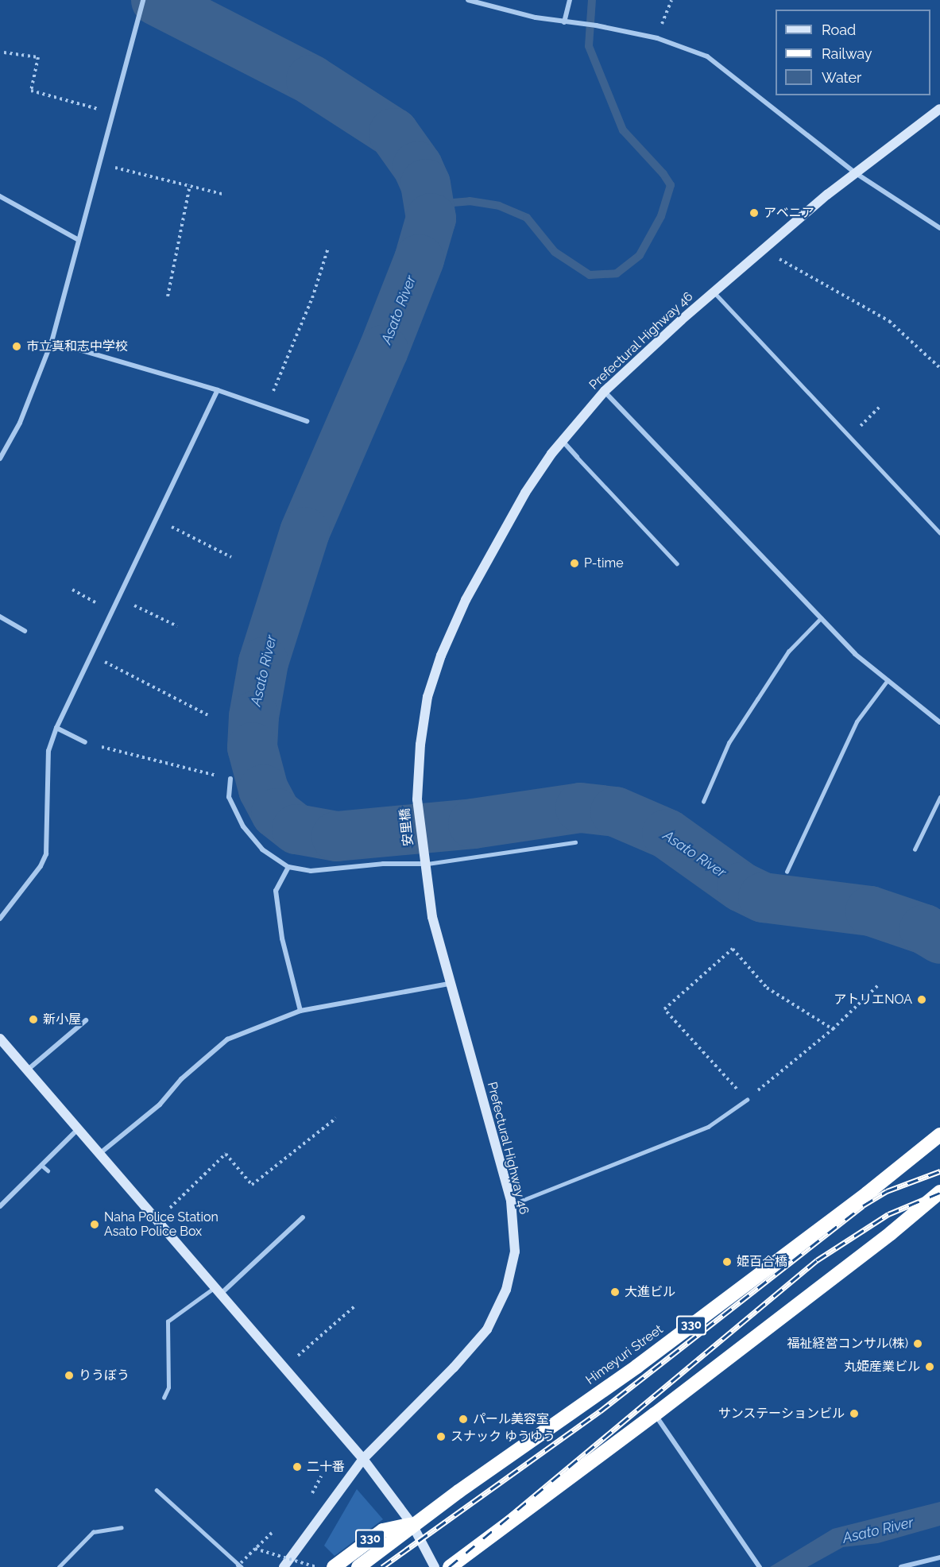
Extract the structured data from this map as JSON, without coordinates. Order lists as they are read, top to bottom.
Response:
{
  "streets": {
    "highway": ["330", "Himeyuri Street"],
    "main road": ["Prefectural Highway 46", "安里橋"]
  },
  "crossings": [
    ["Prefectural Highway 46", "安里橋"],
    ["330", "Himeyuri Street"]
  ],
  "water": ["Asato River"],
  "places": [
    "アベニア",
    "市立真和志中学校",
    "P-time",
    "アトリエNOA",
    "新小屋",
    "Naha Police Station Asato Police Box",
    "姫百合橋",
    "大進ビル",
    "福祉経営コンサル(株)",
    "丸姫産業ビル",
    "りうぼう",
    "サンステーションビル",
    "パール美容室",
    "スナック ゆうゆう",
    "二十番"
  ],
  "legend": ["Road", "Railway", "Water"]
}
